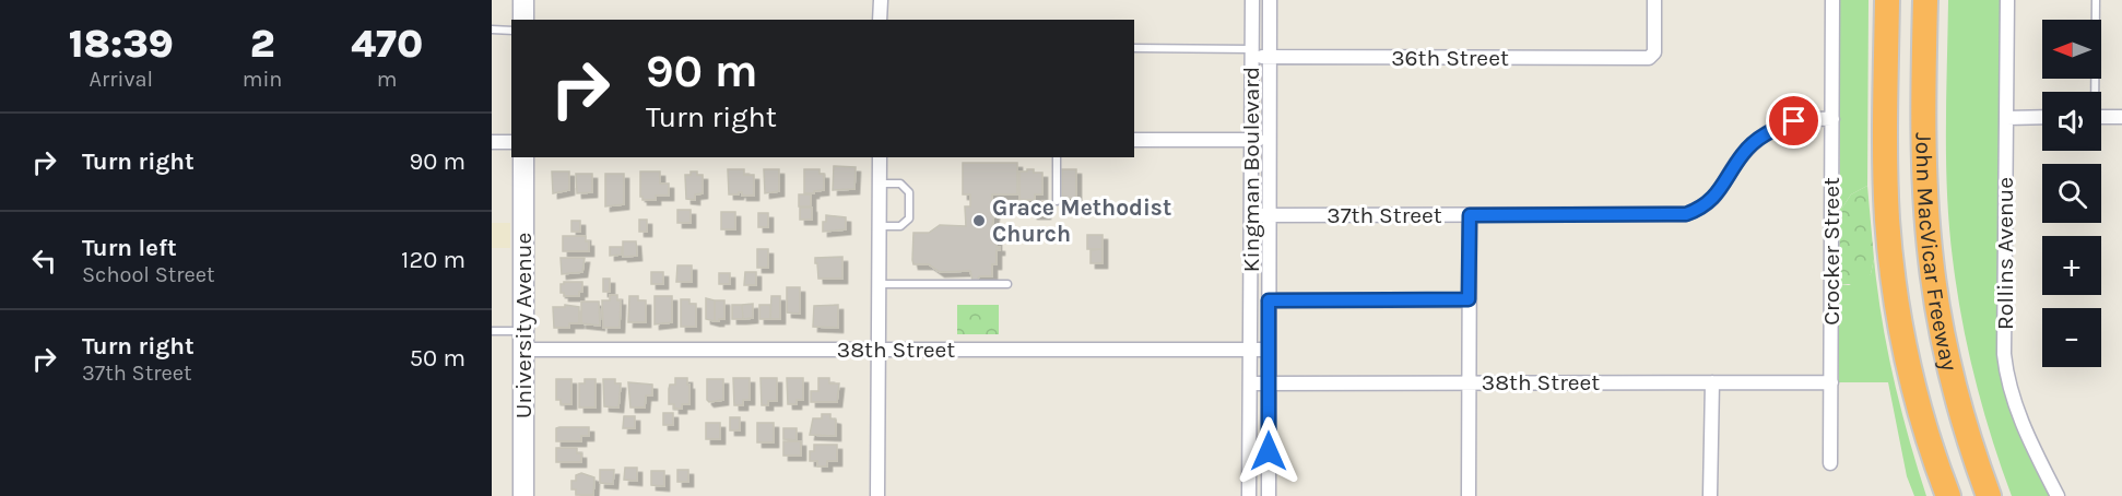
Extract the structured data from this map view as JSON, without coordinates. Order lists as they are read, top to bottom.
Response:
{
  "streets": {
    "highway": ["John MacVicar Freeway"],
    "main road": ["University Avenue"],
    "street": [
      "36th Street",
      "Kingman Boulevard",
      "37th Street",
      "Crocker Street",
      "Rollins Avenue",
      "38th Street"
    ]
  },
  "crossings": [
    ["36th Street", "Kingman Boulevard"],
    ["Kingman Boulevard", "37th Street"],
    ["Kingman Boulevard", "38th Street"],
    ["37th Street", "Crocker Street"],
    ["Crocker Street", "38th Street"],
    ["University Avenue", "38th Street"]
  ],
  "places": ["Grace Methodist Church"],
  "north": "left",
  "page": {
    "eta": [
      "18:39",
      "Arrival",
      "2",
      "min",
      "470",
      "m"
    ],
    "map_buttons": ["+", "−"],
    "turn": ["90 m", "Turn right"],
    "list": [
      {
        "name": "Turn right",
        "value": "90 m"
      },
      {
        "name": "Turn left",
        "note": "School Street",
        "value": "120 m"
      },
      {
        "name": "Turn right",
        "note": "37th Street",
        "value": "50 m"
      }
    ]
  }
}
